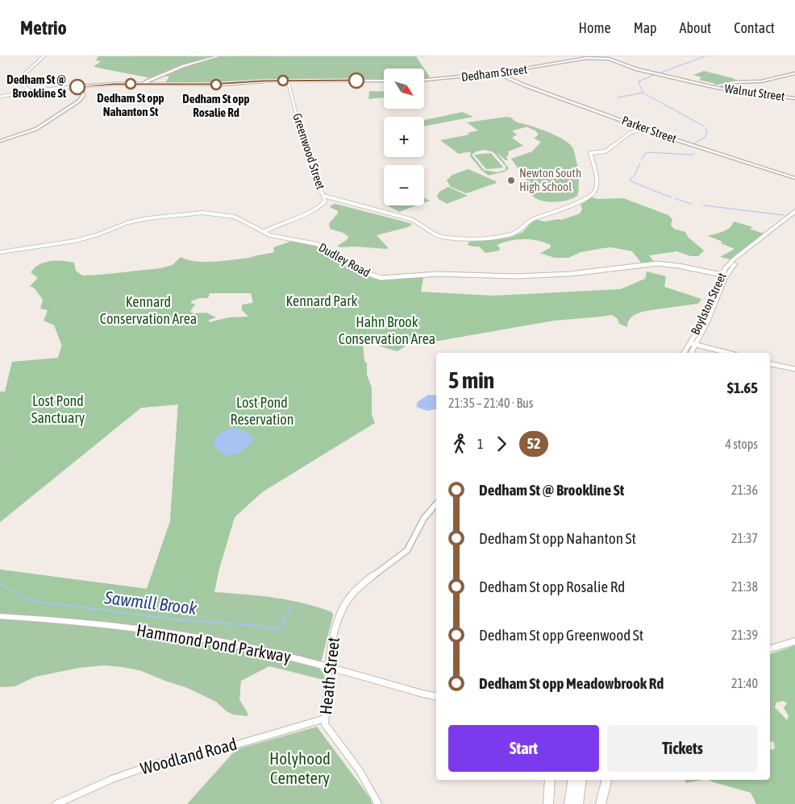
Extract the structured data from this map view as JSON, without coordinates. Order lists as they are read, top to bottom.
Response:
{
  "streets": {
    "highway": ["Boylston Street"],
    "main road": [
      "Dedham Street",
      "Walnut Street",
      "Parker Street",
      "Hammond Pond Parkway"
    ],
    "street": [
      "Greenwood Street",
      "Dudley Road",
      "Heath Street",
      "Woodland Road"
    ]
  },
  "crossings": [
    ["Dedham Street", "Walnut Street"],
    ["Dedham Street", "Parker Street"],
    ["Greenwood Street", "Dudley Road"],
    ["Dudley Road", "Boylston Street"],
    ["Hammond Pond Parkway", "Heath Street"],
    ["Heath Street", "Woodland Road"]
  ],
  "water": ["Sawmill Brook"],
  "parks": [
    "Kennard Park",
    "Kennard Conservation Area",
    "Hahn Brook Conservation Area",
    "Lost Pond Sanctuary",
    "Lost Pond Reservation",
    "Holyhood Cemetery"
  ],
  "places": [
    "Dedham St opp Nahanton St",
    "Dedham St opp Rosalie Rd",
    "Dedham St @ Brookline St",
    "Newton South High School"
  ],
  "lines": ["bus line 52"],
  "north": "bottom right",
  "page": {
    "header": "Metrio",
    "nav": [
      "Home",
      "Map",
      "About",
      "Contact"
    ],
    "map_buttons": ["+", "−"],
    "heading": ["5 min", "21:35 – 21:40 · Bus", "$1.65"],
    "legs": ["1", "52", "4 stops"],
    "list": [
      {
        "name": "Dedham St @ Brookline St",
        "value": "21:36"
      },
      {
        "name": "Dedham St opp Nahanton St",
        "value": "21:37"
      },
      {
        "name": "Dedham St opp Rosalie Rd",
        "value": "21:38"
      },
      {
        "name": "Dedham St opp Greenwood St",
        "value": "21:39"
      },
      {
        "name": "Dedham St opp Meadowbrook Rd",
        "value": "21:40"
      }
    ],
    "buttons": ["Start", "Tickets"]
  }
}
